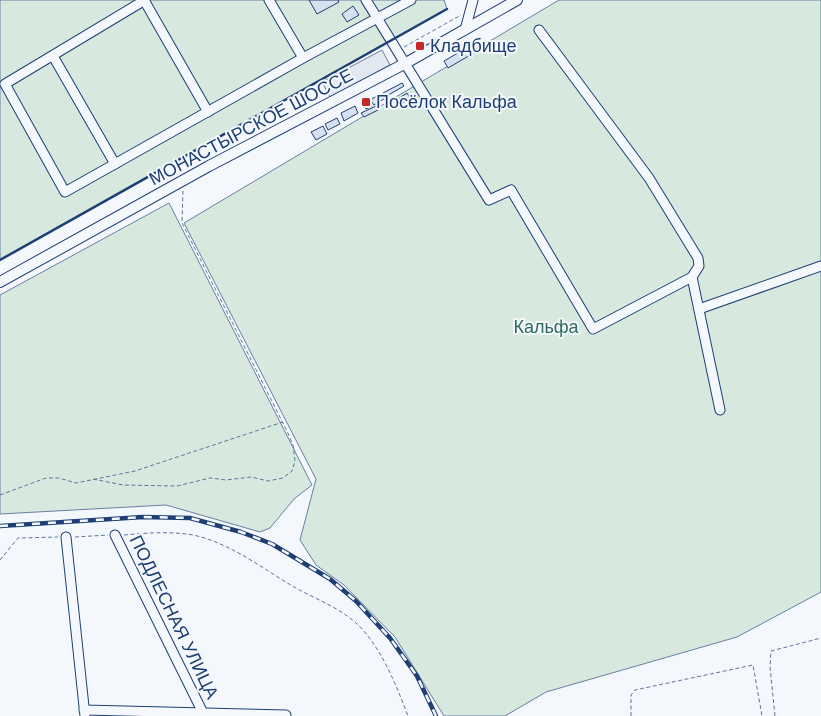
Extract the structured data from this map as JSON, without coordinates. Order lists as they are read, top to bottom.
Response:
{
  "streets": {
    "main road": ["МОНАСТЫРСКОЕ ШОССЕ"],
    "street": ["ПОДЛЕСНАЯ УЛИЦА"]
  },
  "parks": ["Кальфа"],
  "places": {
    "transit": ["Кладбище", "Посёлок Кальфа"]
  }
}
